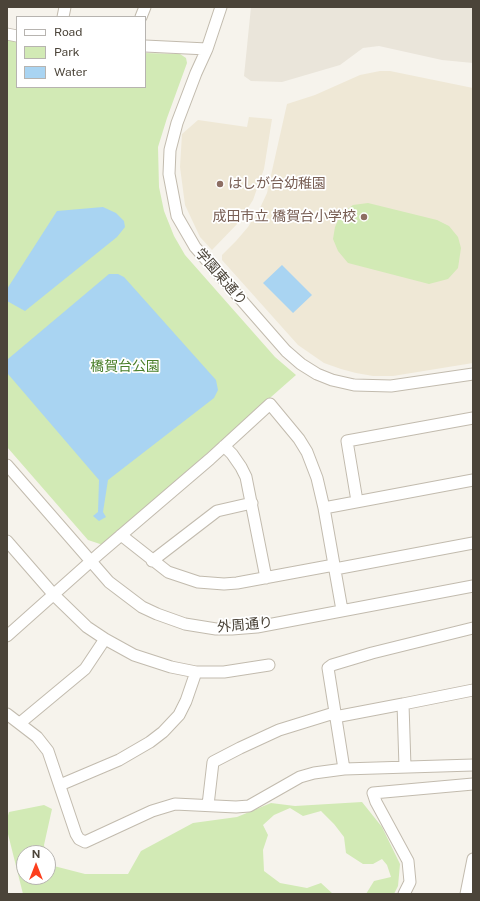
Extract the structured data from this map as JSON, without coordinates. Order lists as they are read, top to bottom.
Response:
{
  "streets": {
    "street": ["学園東通り", "外周通り"]
  },
  "parks": ["橋賀台公園"],
  "places": ["はしが台幼稚園", "成田市立 橋賀台小学校"],
  "legend": ["Road", "Park", "Water"],
  "north": "top"
}
